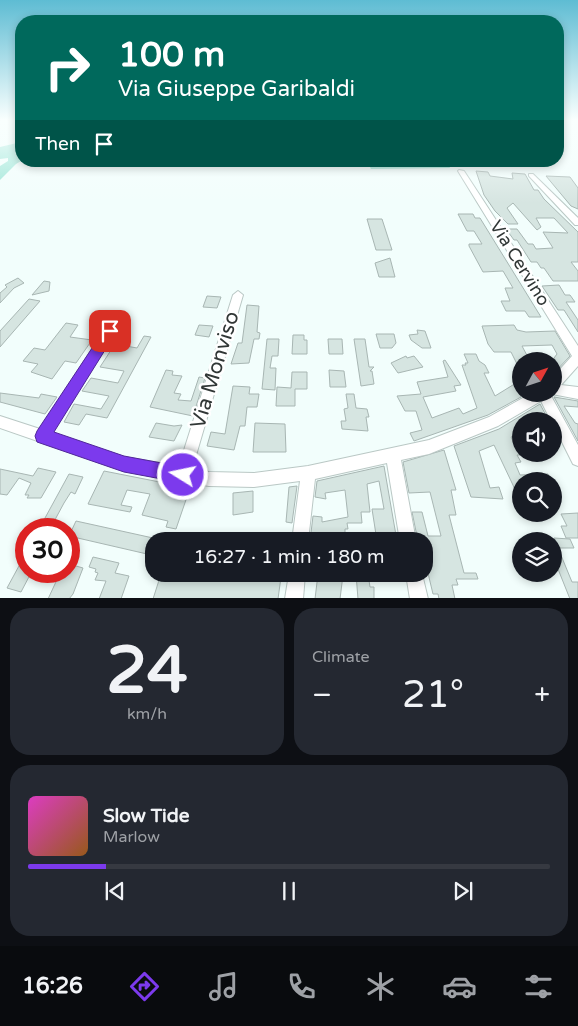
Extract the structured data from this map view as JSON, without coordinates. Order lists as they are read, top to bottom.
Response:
{
  "streets": {
    "street": ["Via Cervino", "Via Monviso"]
  },
  "north": "top right",
  "page": {
    "turn": ["100 m", "Via Giuseppe Garibaldi"],
    "then": "Then",
    "limit": "30",
    "trip": "16:27 · 1 min · 180 m",
    "tile": [
      ["24", "km/h"],
      "Climate"
    ],
    "heat": ["−", "21°", "+"],
    "song": ["Slow Tide", "Marlow"],
    "tabs": "16:26"
  }
}
